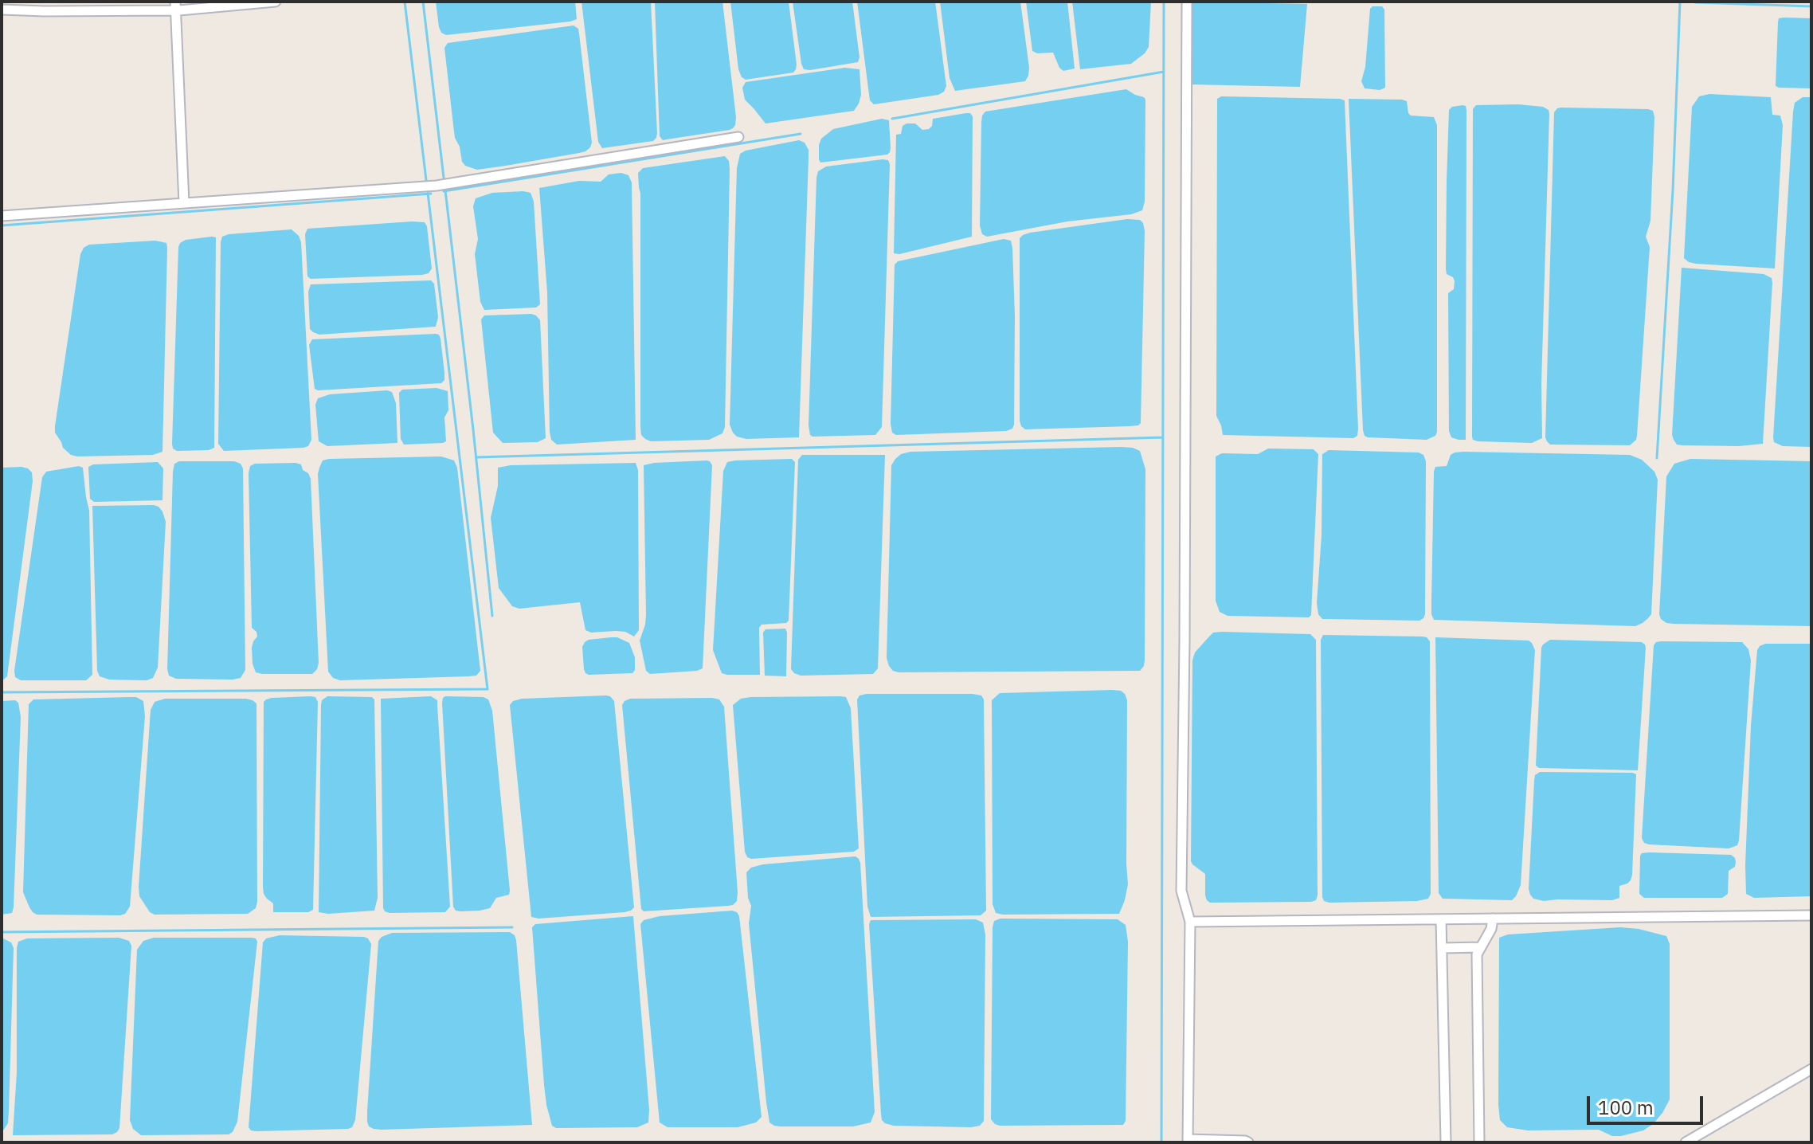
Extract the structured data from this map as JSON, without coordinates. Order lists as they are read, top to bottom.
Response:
{
  "scale_bar": "100 m"
}
